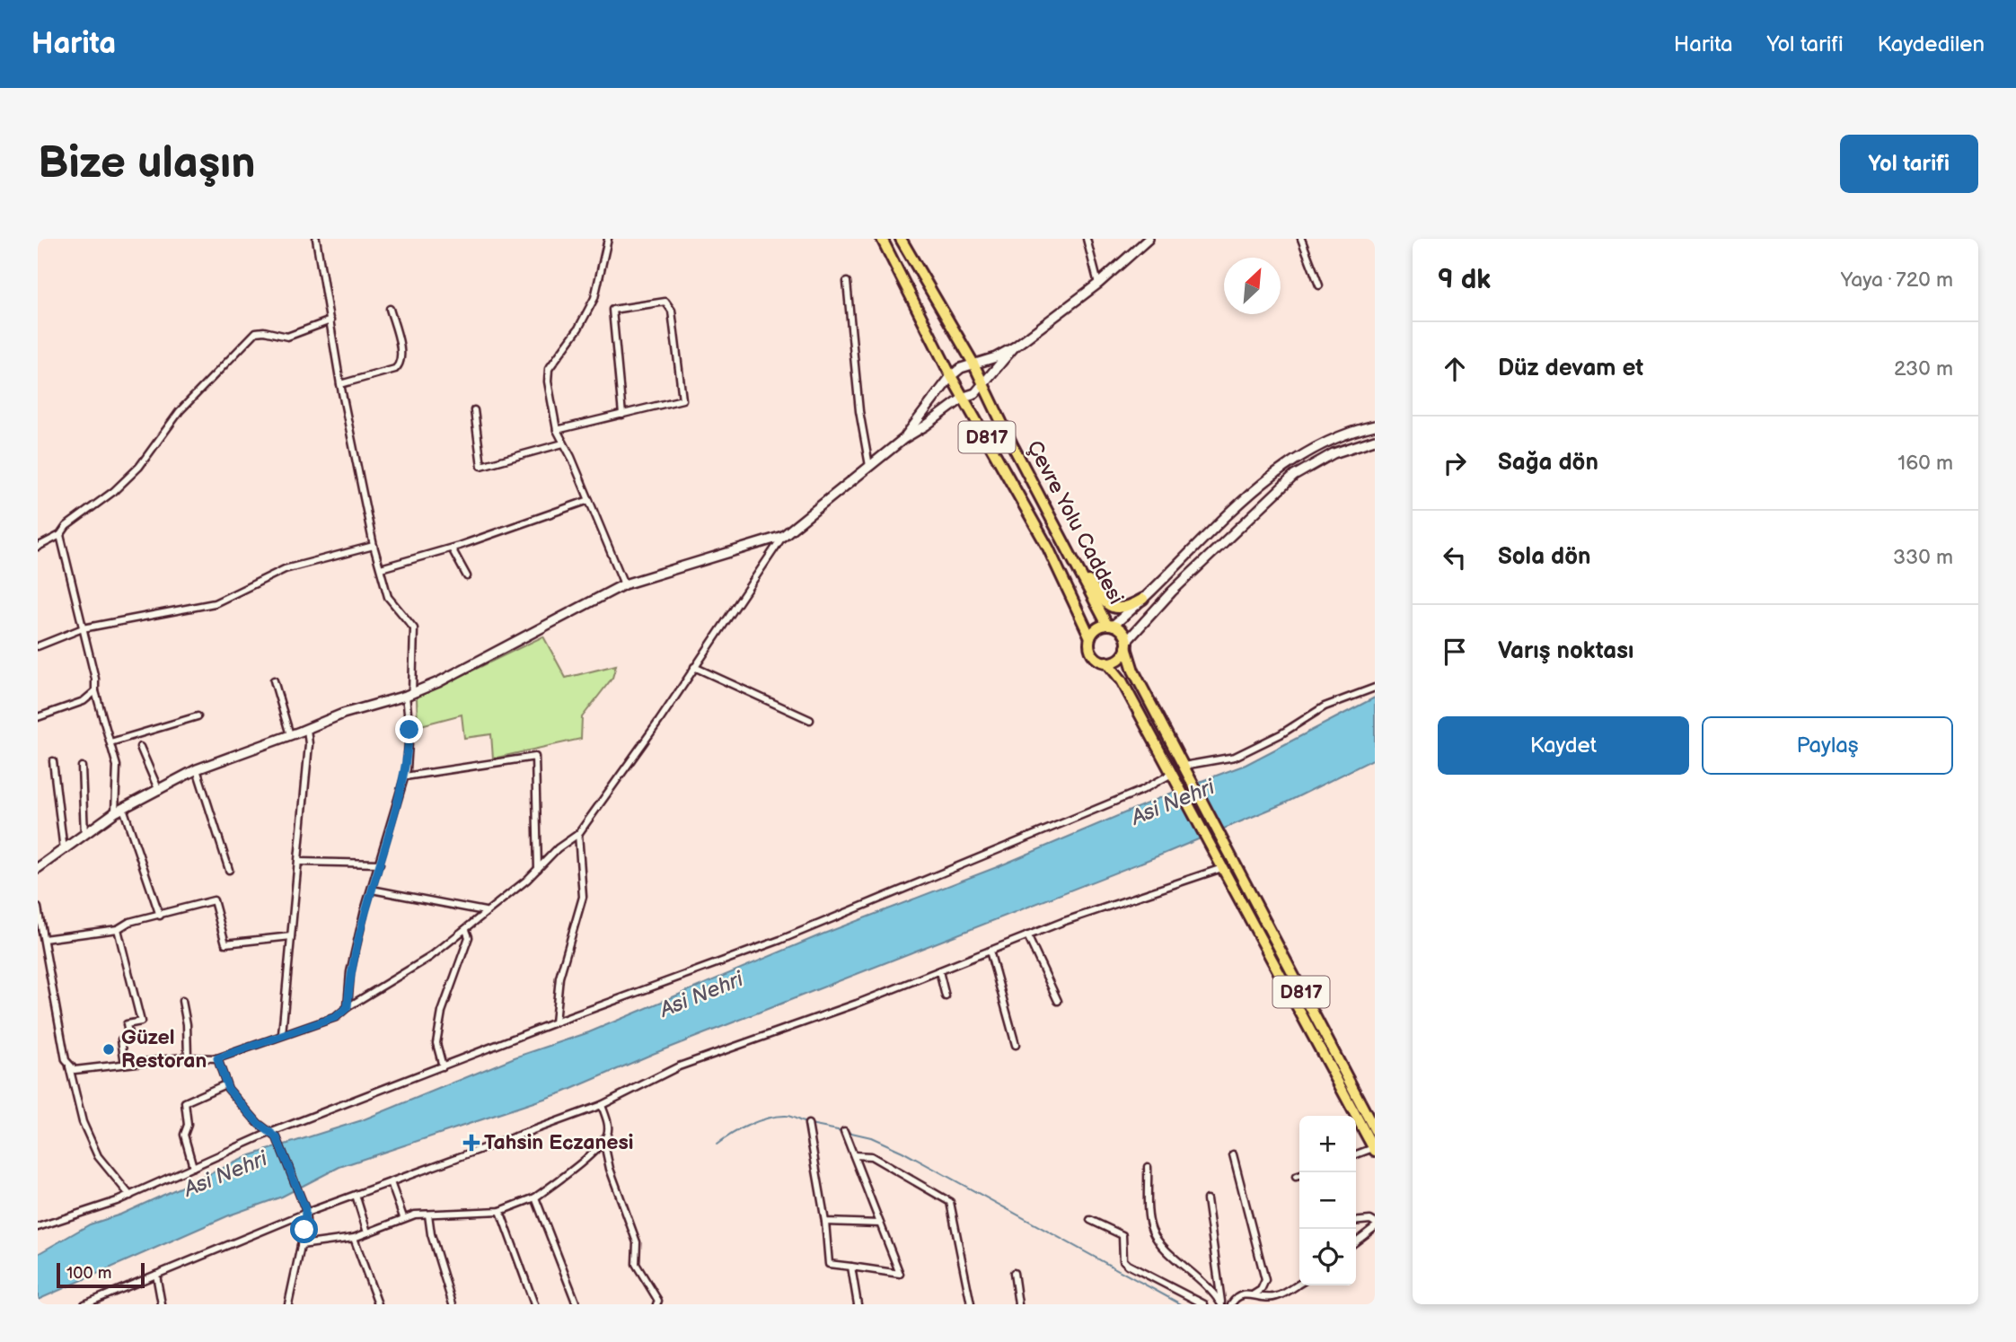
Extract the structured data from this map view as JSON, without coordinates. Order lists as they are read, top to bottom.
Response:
{
  "streets": {
    "highway": ["D817", "Çevre Yolu Caddesi"]
  },
  "water": ["Asi Nehri"],
  "places": {
    "other": ["Güzel Restoran"],
    "health": ["Tahsin Eczanesi"]
  },
  "scale_bar": "100 m",
  "north": "top right",
  "page": {
    "header": "Harita",
    "nav": ["Harita", "Yol tarifi", "Kaydedilen"],
    "buttons": [
      "Yol tarifi",
      ["Kaydet", "Paylaş"]
    ],
    "title": "Bize ulaşın",
    "heading": ["9 dk", "Yaya · 720 m"],
    "list": [
      ["Düz devam et", "230 m"],
      ["Sağa dön", "160 m"],
      ["Sola dön", "330 m"],
      "Varış noktası"
    ],
    "map_buttons": ["+", "−"],
    "scale": "100 m"
  }
}
